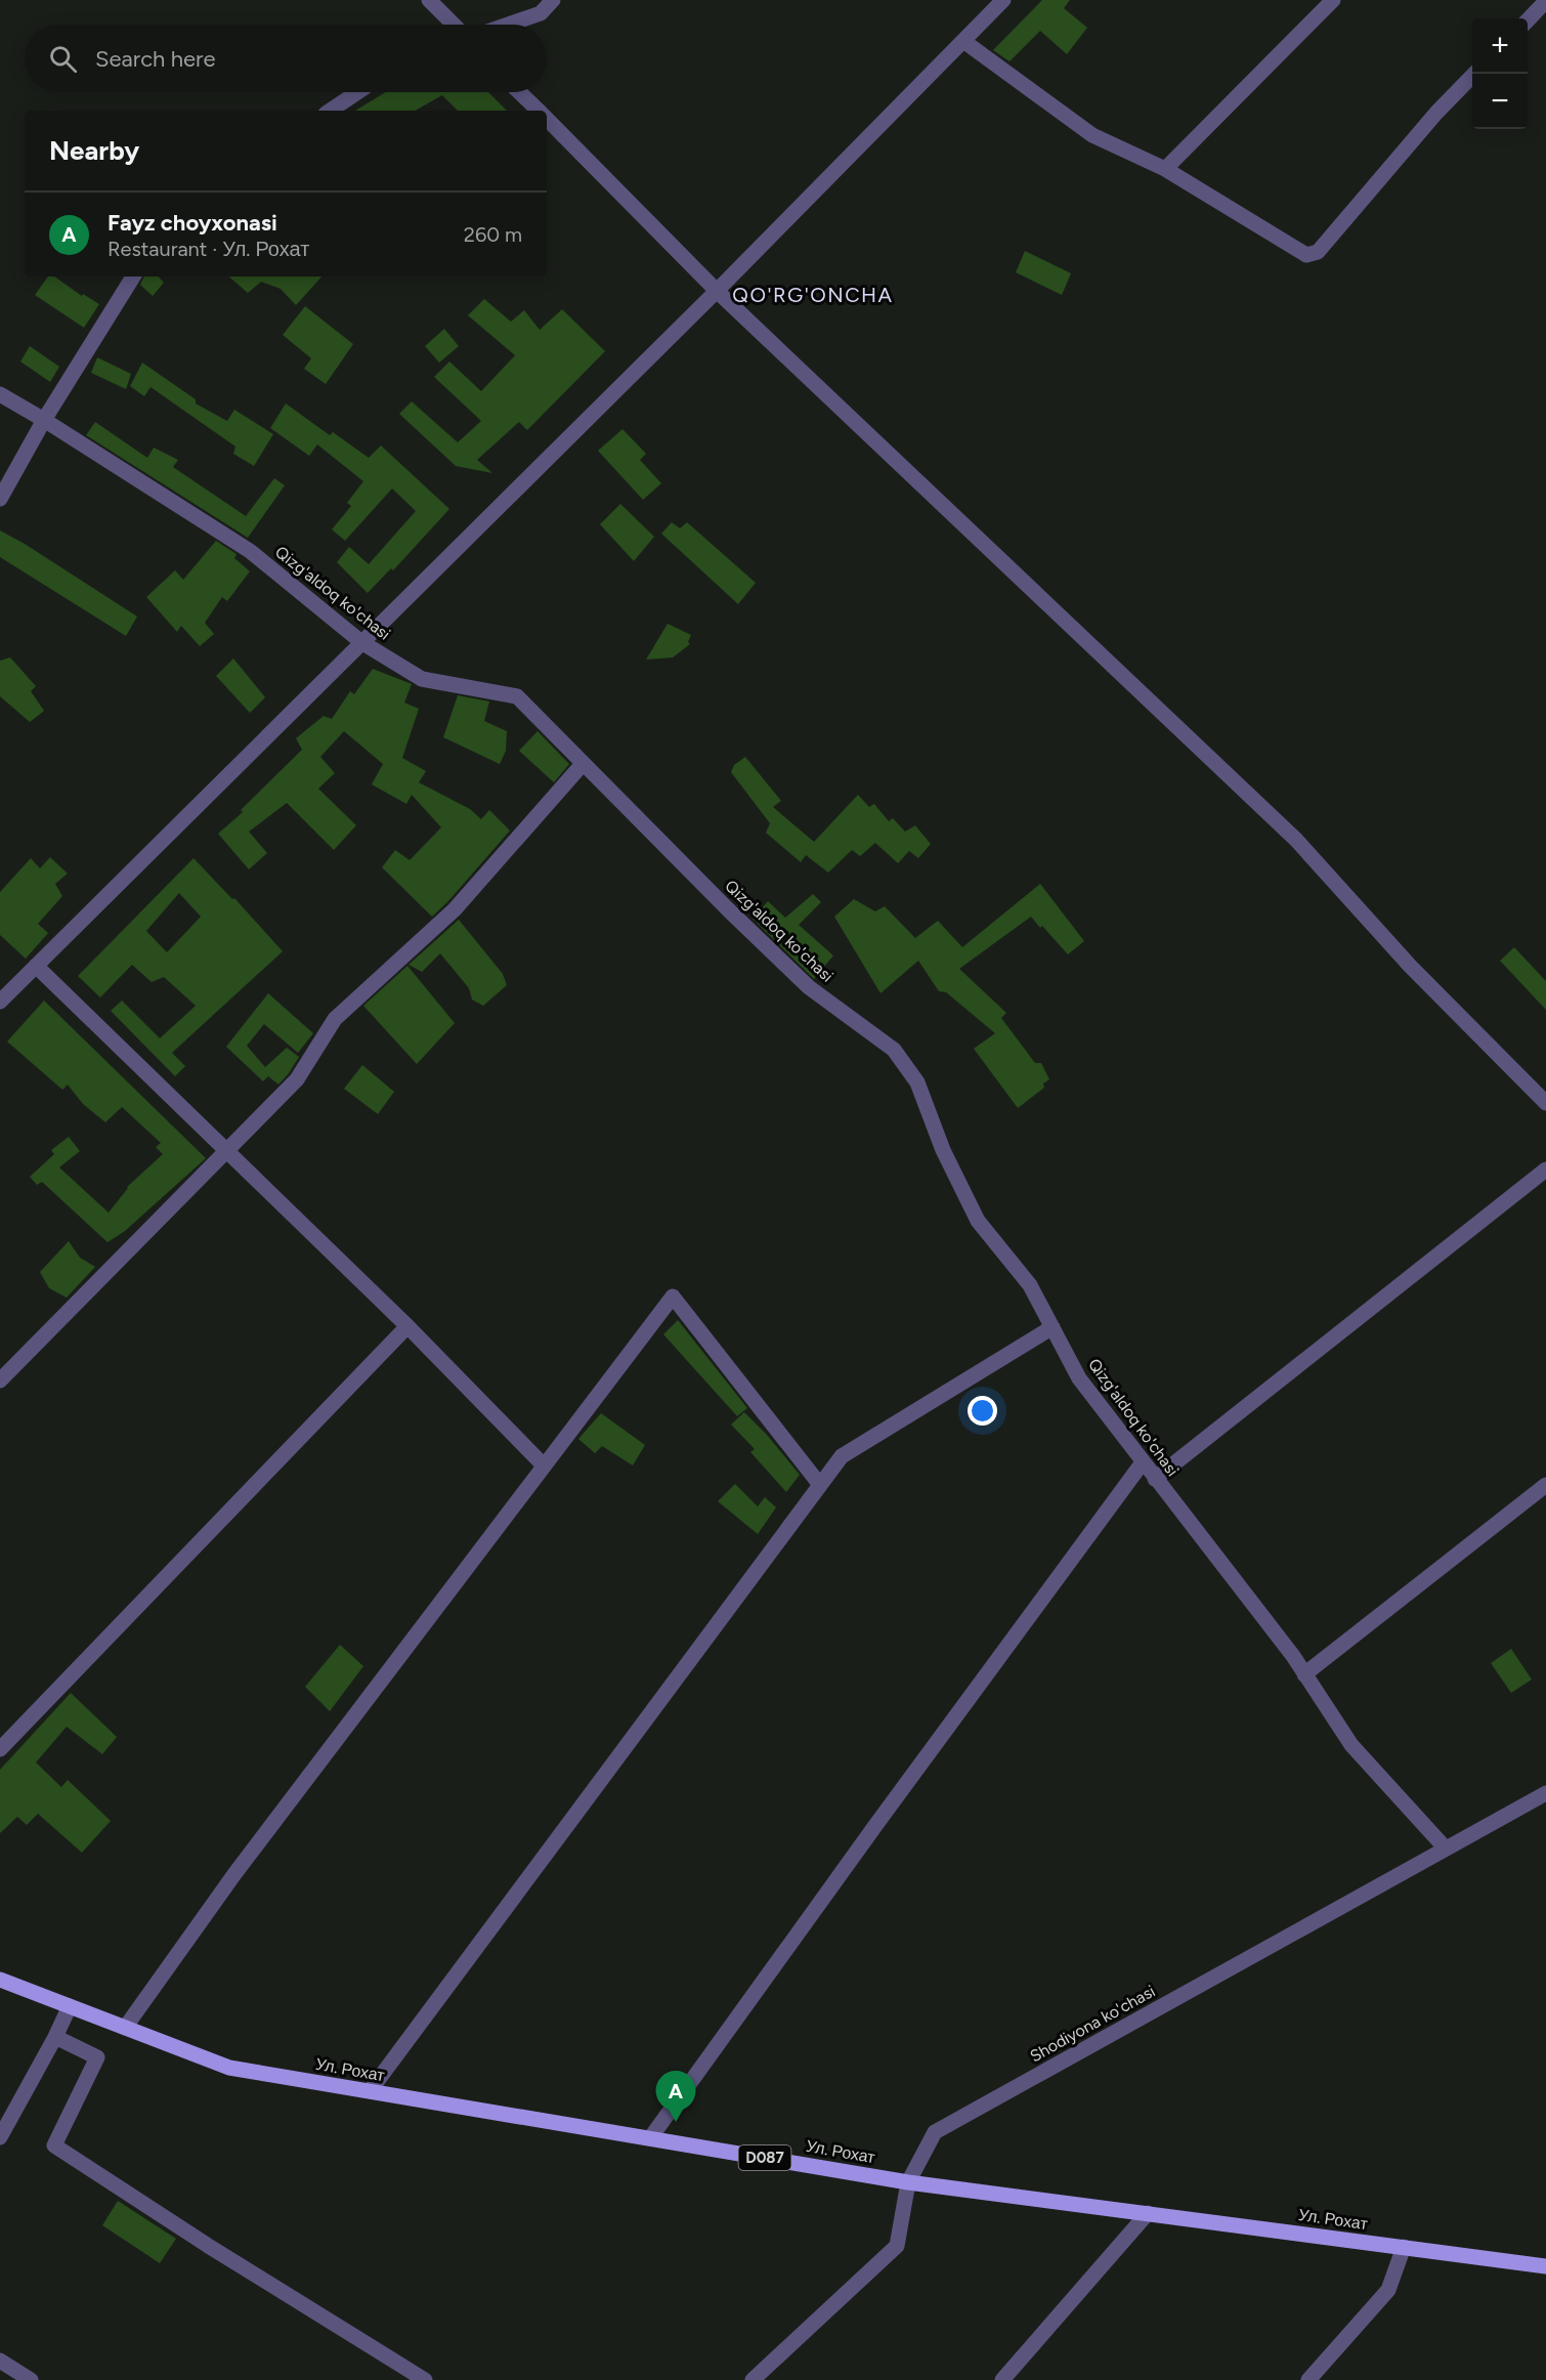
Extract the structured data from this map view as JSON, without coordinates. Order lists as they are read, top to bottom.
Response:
{
  "streets": {
    "main road": ["Ул. Рохат", "D087"],
    "street": ["Qizg'aldoq ko'chasi", "Shodiyona ko'chasi"]
  },
  "crossings": [
    ["Qizg'aldoq ko'chasi", "Shodiyona ko'chasi"],
    ["Shodiyona ko'chasi", "Ул. Рохат"]
  ],
  "districts": ["QO'RG'ONCHA"],
  "page": {
    "map_buttons": ["+", "−"],
    "search": "Search here",
    "heading": "Nearby",
    "list": [
      {
        "mark": "A",
        "name": "Fayz choyxonasi",
        "note": "Restaurant · Ул. Рохат",
        "value": "260 m"
      }
    ],
    "pins": "A"
  }
}
